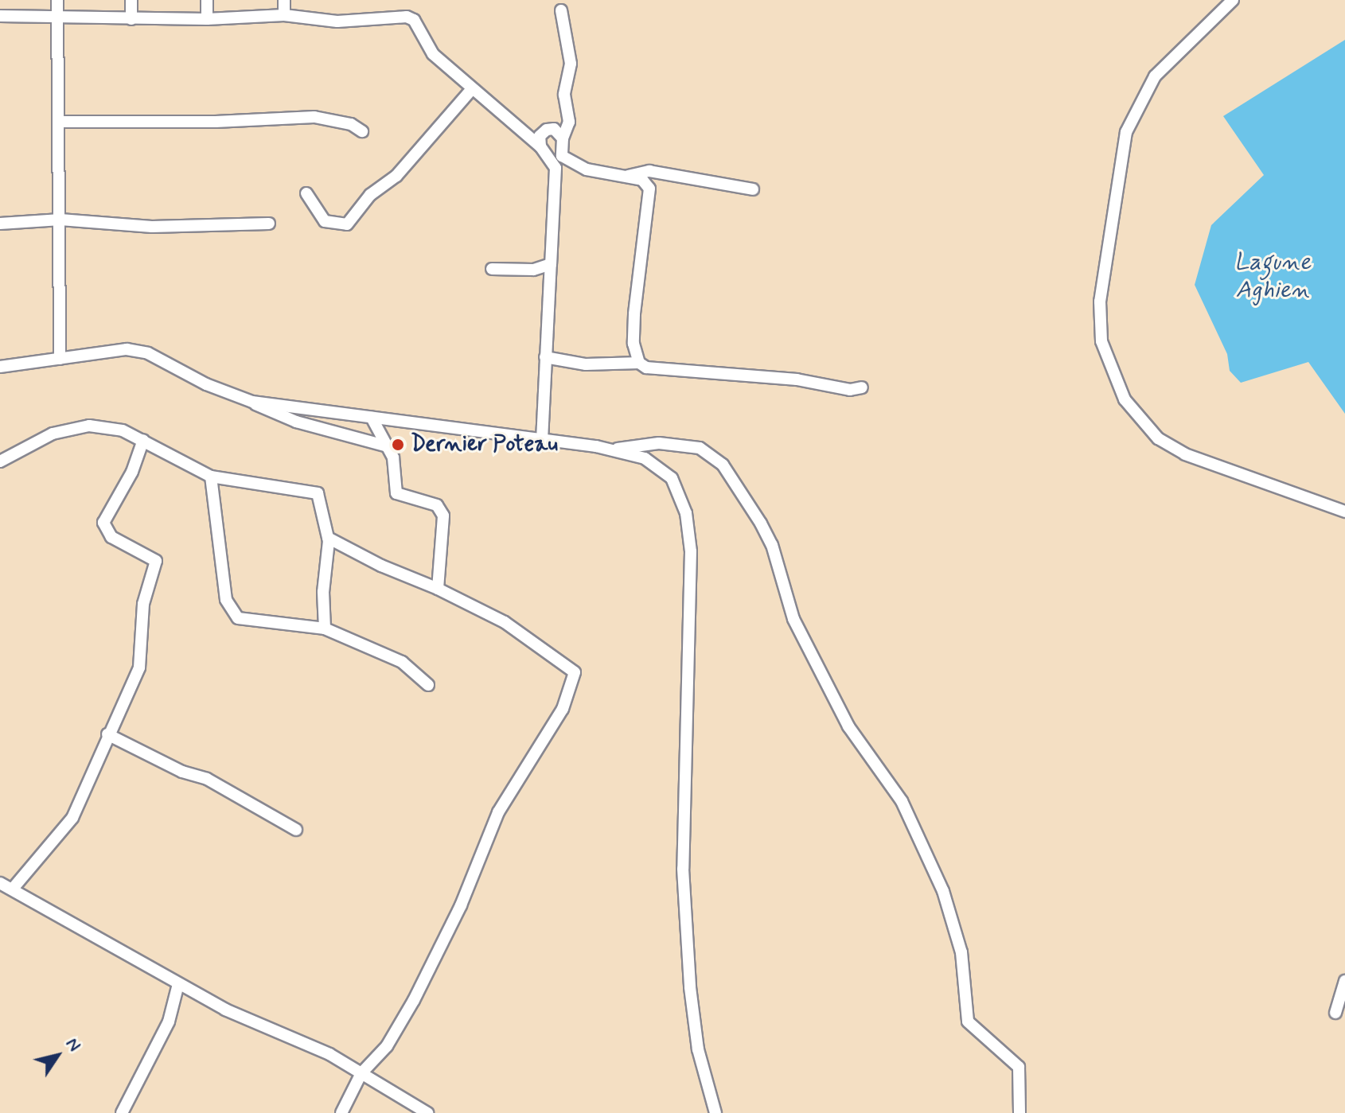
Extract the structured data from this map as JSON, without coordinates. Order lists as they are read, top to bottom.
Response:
{
  "water": ["Lagune Aghien"],
  "places": ["Dernier Poteau"],
  "north": "top right"
}
